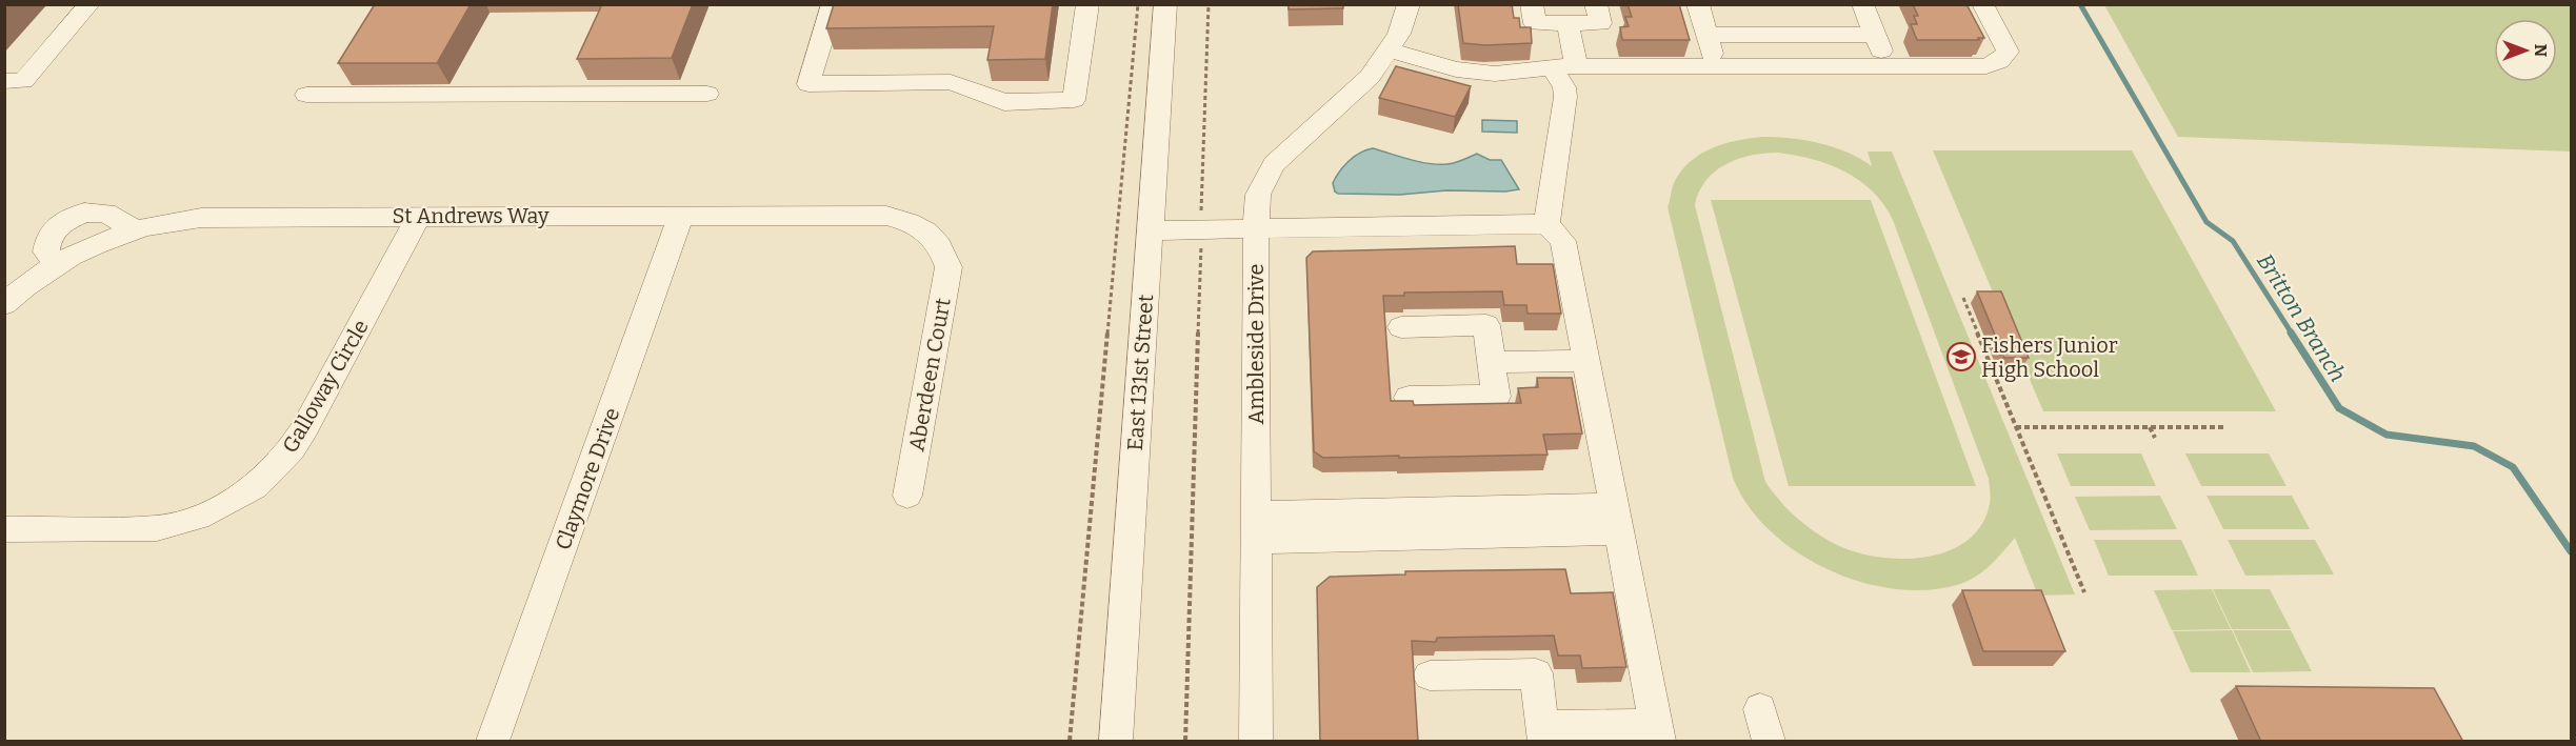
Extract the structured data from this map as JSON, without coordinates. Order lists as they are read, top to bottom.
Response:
{
  "streets": {
    "street": [
      "St Andrews Way",
      "Ambleside Drive",
      "East 131st Street",
      "Aberdeen Court",
      "Galloway Circle",
      "Claymore Drive"
    ]
  },
  "crossings": [
    ["St Andrews Way", "Aberdeen Court"],
    ["St Andrews Way", "Galloway Circle"],
    ["St Andrews Way", "Claymore Drive"]
  ],
  "water": ["Britton Branch"],
  "places": {
    "school or university": ["Fishers Junior High School"]
  },
  "north": "right"
}
